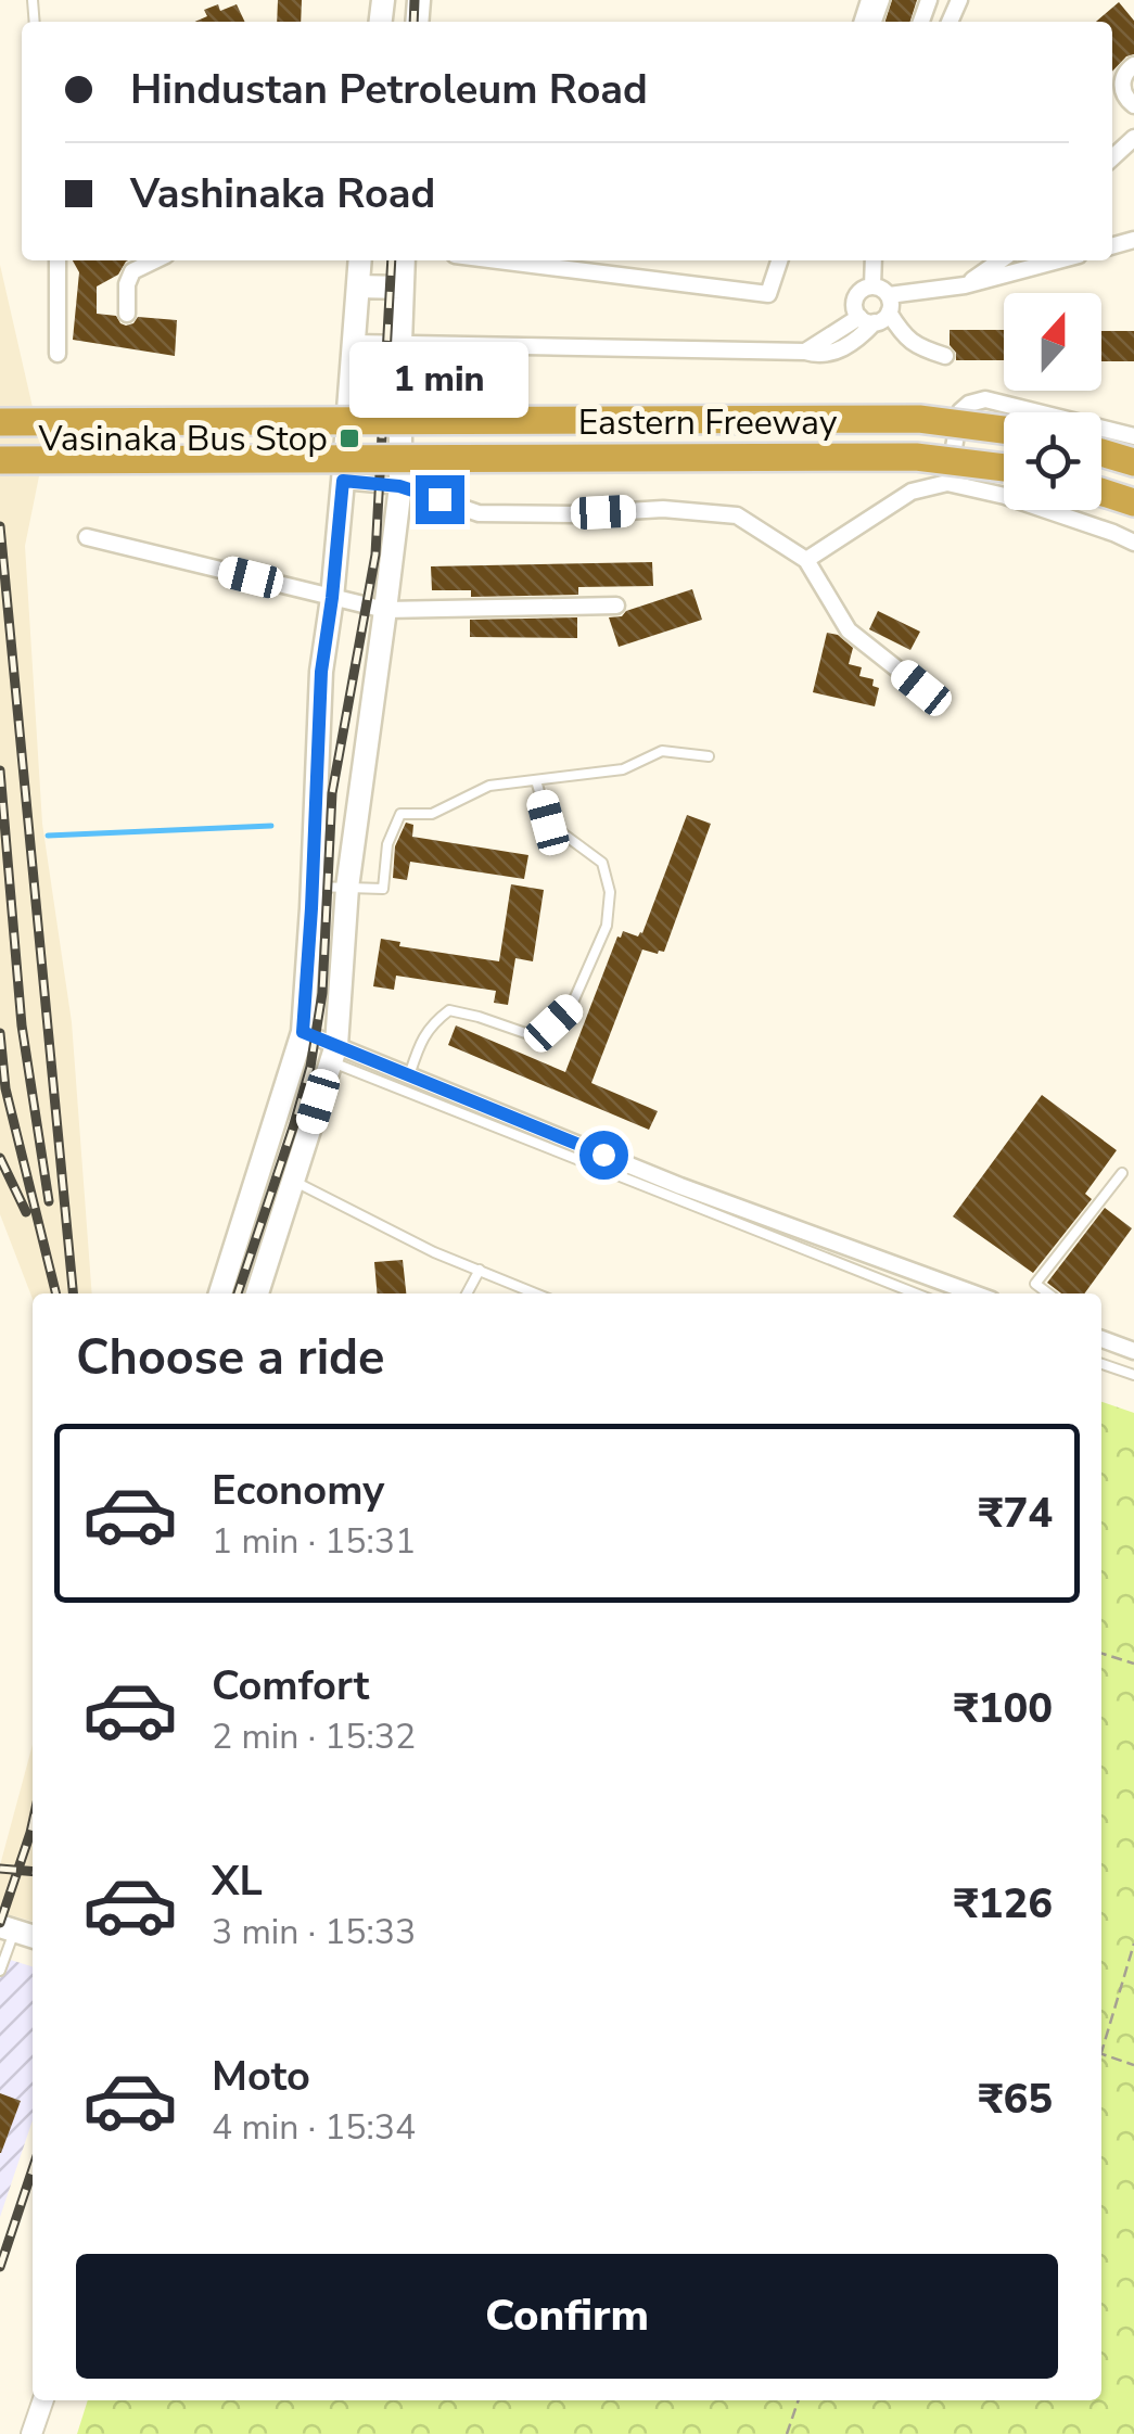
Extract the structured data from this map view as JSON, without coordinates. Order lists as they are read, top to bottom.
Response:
{
  "streets": {
    "highway": ["Eastern Freeway"]
  },
  "places": {
    "transit": ["Vasinaka Bus Stop"]
  },
  "north": "top",
  "page": {
    "banner": ["Hindustan Petroleum Road", "Vashinaka Road"],
    "bubble": "1 min",
    "heading": "Choose a ride",
    "list": [
      {
        "name": "Economy",
        "note": "1 min · 15:31",
        "value": "₹74"
      },
      {
        "name": "Comfort",
        "note": "2 min · 15:32",
        "value": "₹100"
      },
      {
        "name": "XL",
        "note": "3 min · 15:33",
        "value": "₹126"
      },
      {
        "name": "Moto",
        "note": "4 min · 15:34",
        "value": "₹65"
      }
    ],
    "buttons": "Confirm"
  }
}
